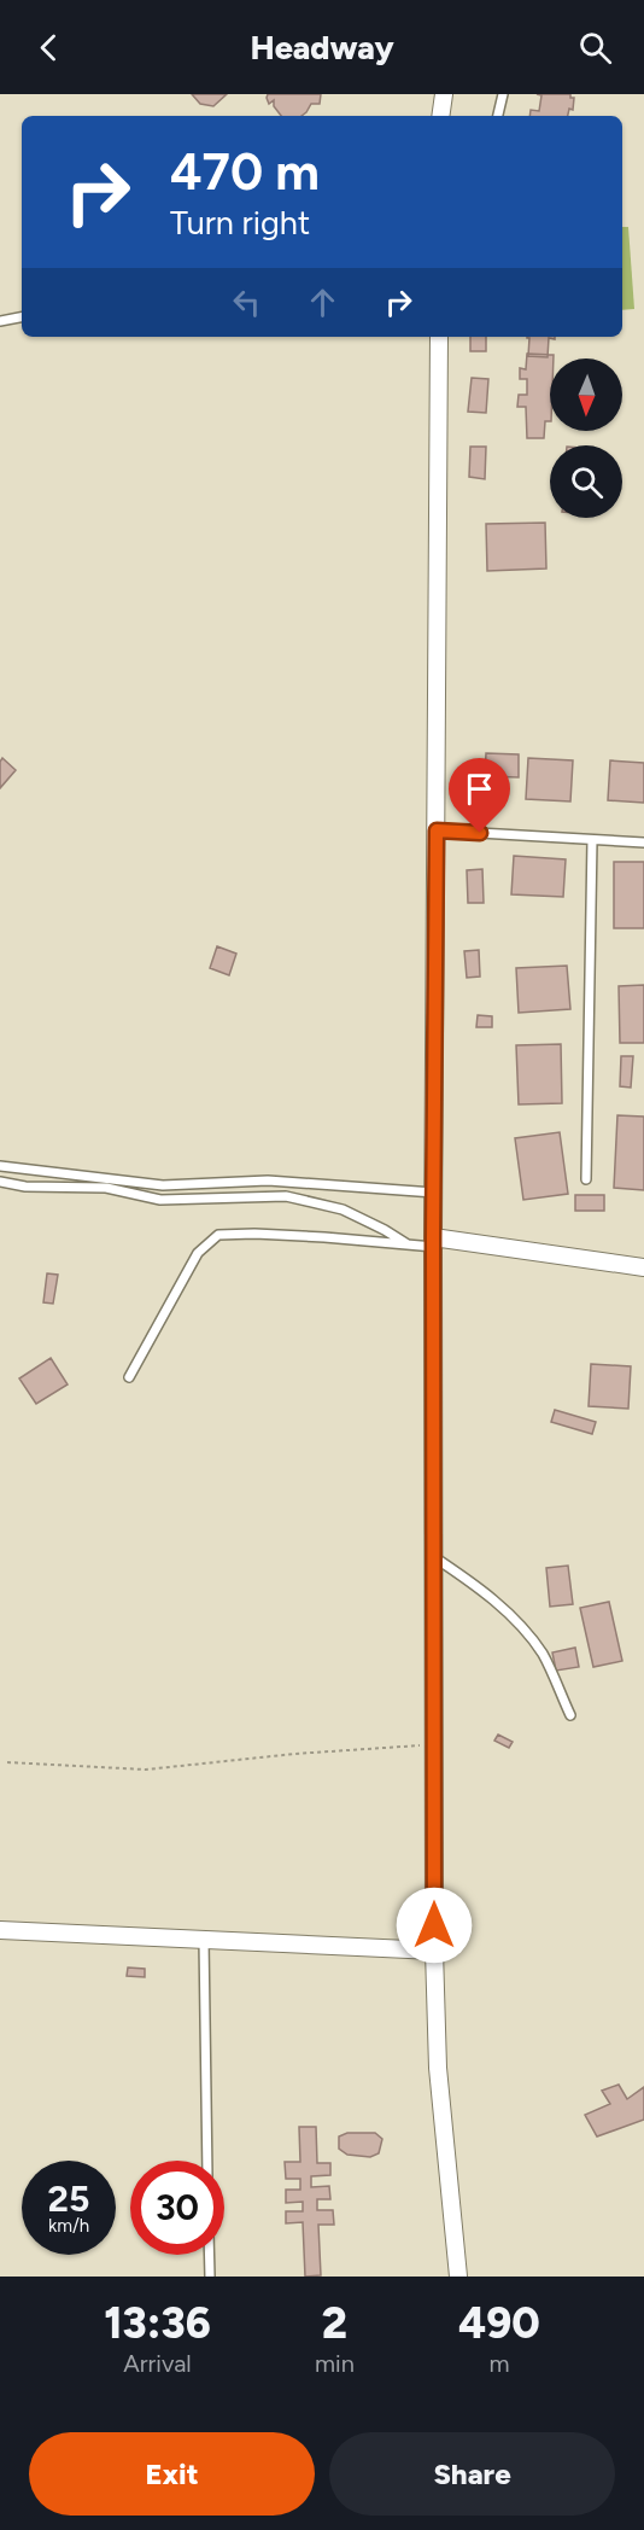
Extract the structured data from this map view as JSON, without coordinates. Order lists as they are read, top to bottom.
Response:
{
  "north": "bottom",
  "page": {
    "header": "Headway",
    "turn": ["470 m", "Turn right"],
    "speed": "25 km/h",
    "limit": "30",
    "eta": [
      "13:36",
      "Arrival",
      "2",
      "min",
      "490",
      "m"
    ],
    "buttons": ["Exit", "Share"]
  }
}
